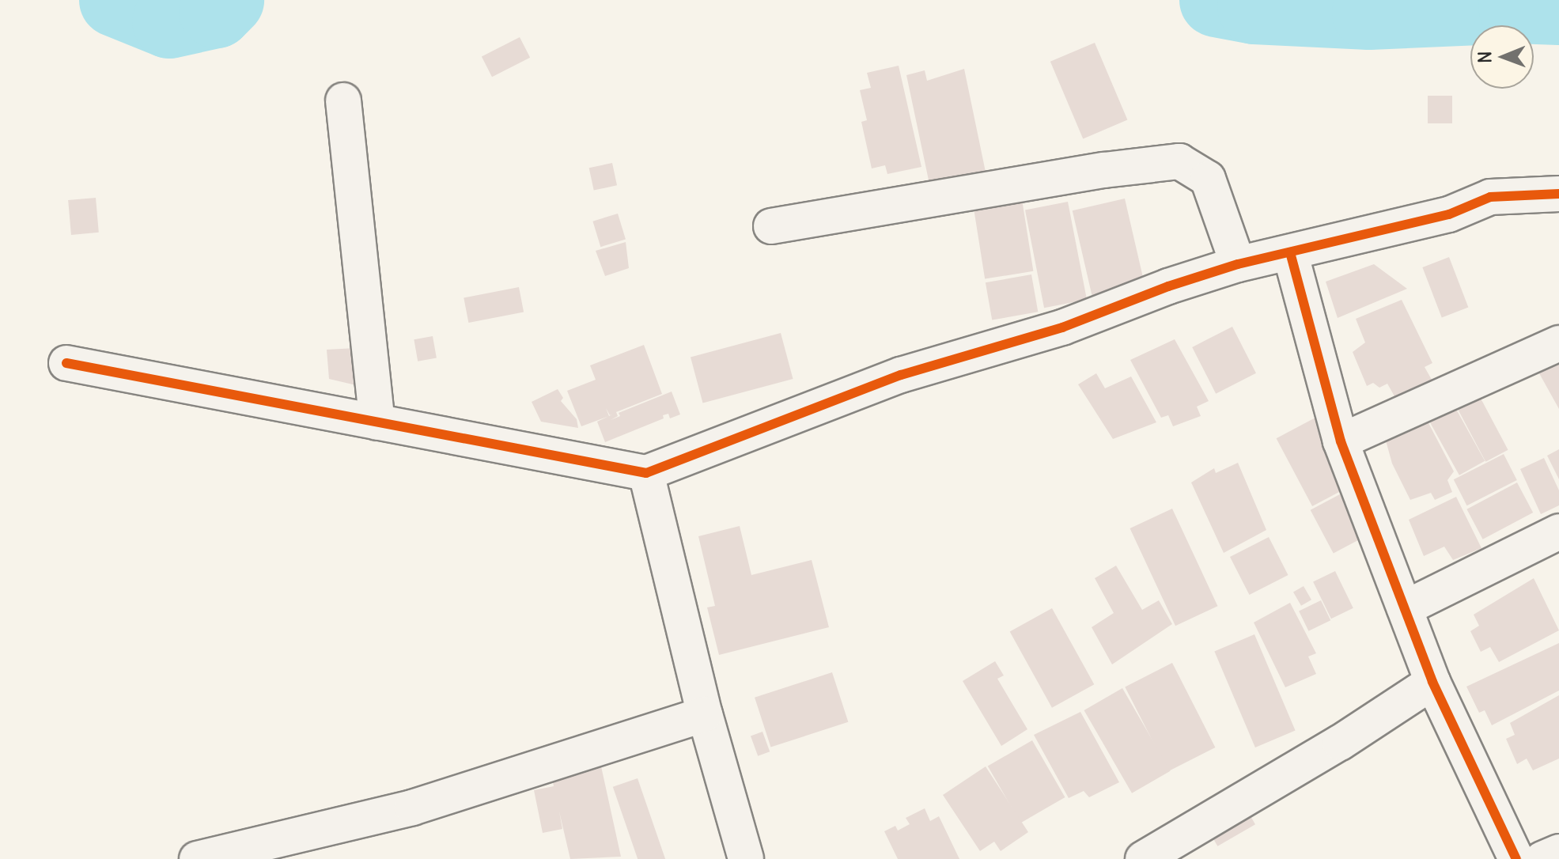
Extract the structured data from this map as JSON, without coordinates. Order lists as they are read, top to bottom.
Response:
{
  "north": "left"
}
